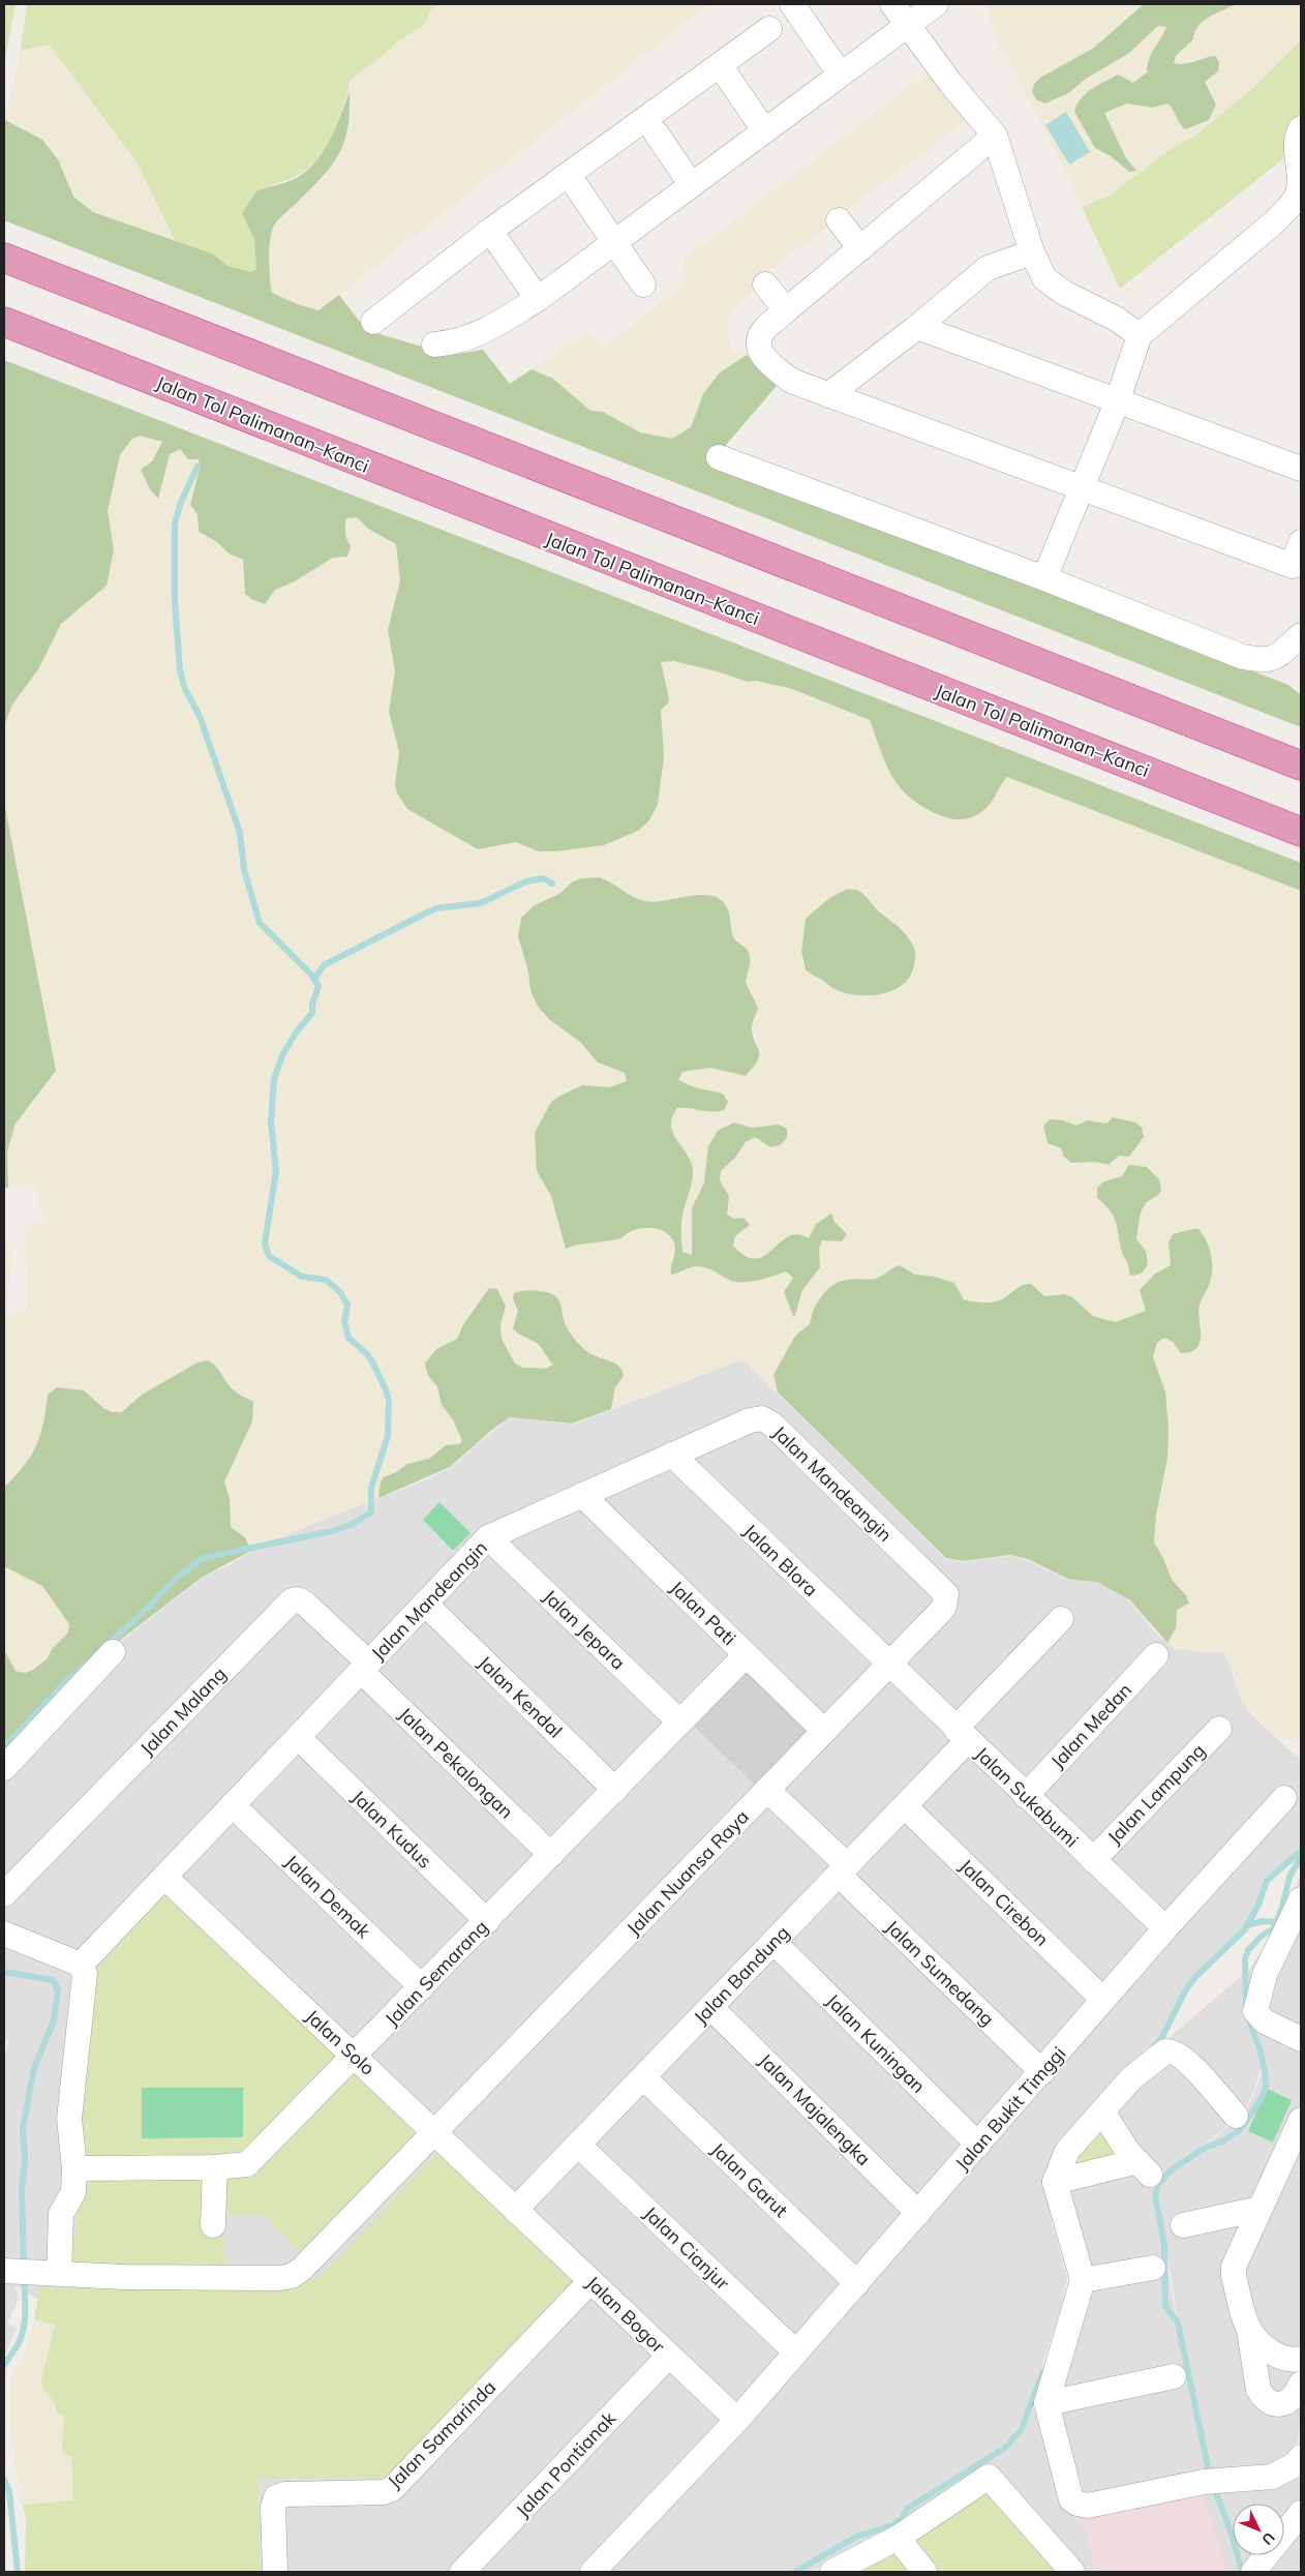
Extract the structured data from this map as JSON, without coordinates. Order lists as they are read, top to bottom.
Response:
{
  "streets": {
    "highway": ["Jalan Tol Palimanan–Kanci"],
    "street": [
      "Jalan Mandeangin",
      "Jalan Blora",
      "Jalan Pati",
      "Jalan Jepara",
      "Jalan Kendal",
      "Jalan Malang",
      "Jalan Medan",
      "Jalan Pekalongan",
      "Jalan Lampung",
      "Jalan Sukabumi",
      "Jalan Kudus",
      "Jalan Nuansa Raya",
      "Jalan Demak",
      "Jalan Cirebon",
      "Jalan Semarang",
      "Jalan Sumedang",
      "Jalan Bandung",
      "Jalan Solo",
      "Jalan Kuningan",
      "Jalan Bukit Timggi",
      "Jalan Majalengka",
      "Jalan Garut",
      "Jalan Cianjur",
      "Jalan Bogor",
      "Jalan Samarinda",
      "Jalan Pontianak"
    ]
  },
  "crossings": [
    ["Jalan Mandeangin", "Jalan Blora"],
    ["Jalan Mandeangin", "Jalan Pati"],
    ["Jalan Mandeangin", "Jalan Jepara"],
    ["Jalan Mandeangin", "Jalan Kendal"],
    ["Jalan Mandeangin", "Jalan Malang"],
    ["Jalan Mandeangin", "Jalan Pekalongan"],
    ["Jalan Mandeangin", "Jalan Kudus"],
    ["Jalan Mandeangin", "Jalan Nuansa Raya"],
    ["Jalan Mandeangin", "Jalan Demak"],
    ["Jalan Mandeangin", "Jalan Solo"],
    ["Jalan Blora", "Jalan Sukabumi"],
    ["Jalan Blora", "Jalan Nuansa Raya"],
    ["Jalan Pati", "Jalan Nuansa Raya"],
    ["Jalan Pati", "Jalan Semarang"],
    ["Jalan Jepara", "Jalan Semarang"],
    ["Jalan Kendal", "Jalan Semarang"],
    ["Jalan Malang", "Jalan Pekalongan"],
    ["Jalan Medan", "Jalan Sukabumi"],
    ["Jalan Pekalongan", "Jalan Semarang"],
    ["Jalan Lampung", "Jalan Sukabumi"],
    ["Jalan Sukabumi", "Jalan Nuansa Raya"],
    ["Jalan Sukabumi", "Jalan Bandung"],
    ["Jalan Sukabumi", "Jalan Bukit Timggi"],
    ["Jalan Kudus", "Jalan Semarang"],
    ["Jalan Nuansa Raya", "Jalan Sumedang"],
    ["Jalan Nuansa Raya", "Jalan Solo"],
    ["Jalan Demak", "Jalan Semarang"],
    ["Jalan Cirebon", "Jalan Bandung"],
    ["Jalan Cirebon", "Jalan Bukit Timggi"],
    ["Jalan Semarang", "Jalan Solo"],
    ["Jalan Sumedang", "Jalan Bandung"],
    ["Jalan Sumedang", "Jalan Bukit Timggi"],
    ["Jalan Bandung", "Jalan Solo"],
    ["Jalan Bandung", "Jalan Kuningan"],
    ["Jalan Bandung", "Jalan Majalengka"],
    ["Jalan Bandung", "Jalan Garut"],
    ["Jalan Bandung", "Jalan Cianjur"],
    ["Jalan Bandung", "Jalan Bogor"],
    ["Jalan Solo", "Jalan Bogor"],
    ["Jalan Kuningan", "Jalan Bukit Timggi"],
    ["Jalan Bukit Timggi", "Jalan Majalengka"],
    ["Jalan Bukit Timggi", "Jalan Garut"],
    ["Jalan Bukit Timggi", "Jalan Cianjur"],
    ["Jalan Bukit Timggi", "Jalan Bogor"],
    ["Jalan Bogor", "Jalan Samarinda"],
    ["Jalan Bogor", "Jalan Pontianak"]
  ],
  "north": "bottom right"
}
